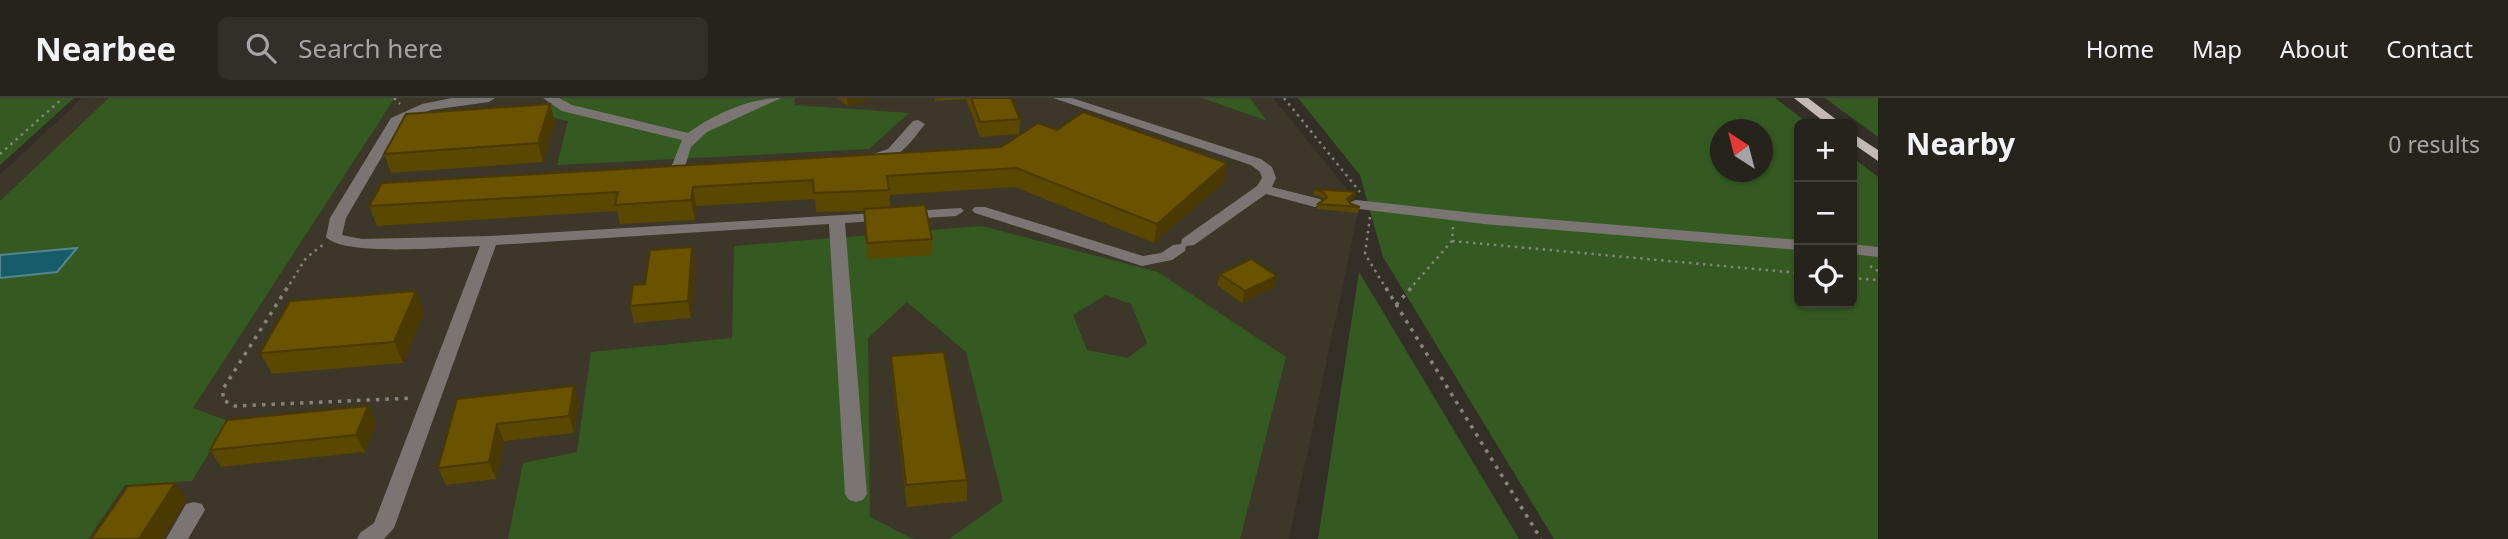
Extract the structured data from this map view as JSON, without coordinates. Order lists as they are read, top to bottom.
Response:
{
  "north": "top left",
  "page": {
    "header": "Nearbee",
    "search": "Search here",
    "nav": [
      "Home",
      "Map",
      "About",
      "Contact"
    ],
    "heading": ["Nearby", "0 results"],
    "map_buttons": ["+", "−"]
  }
}
